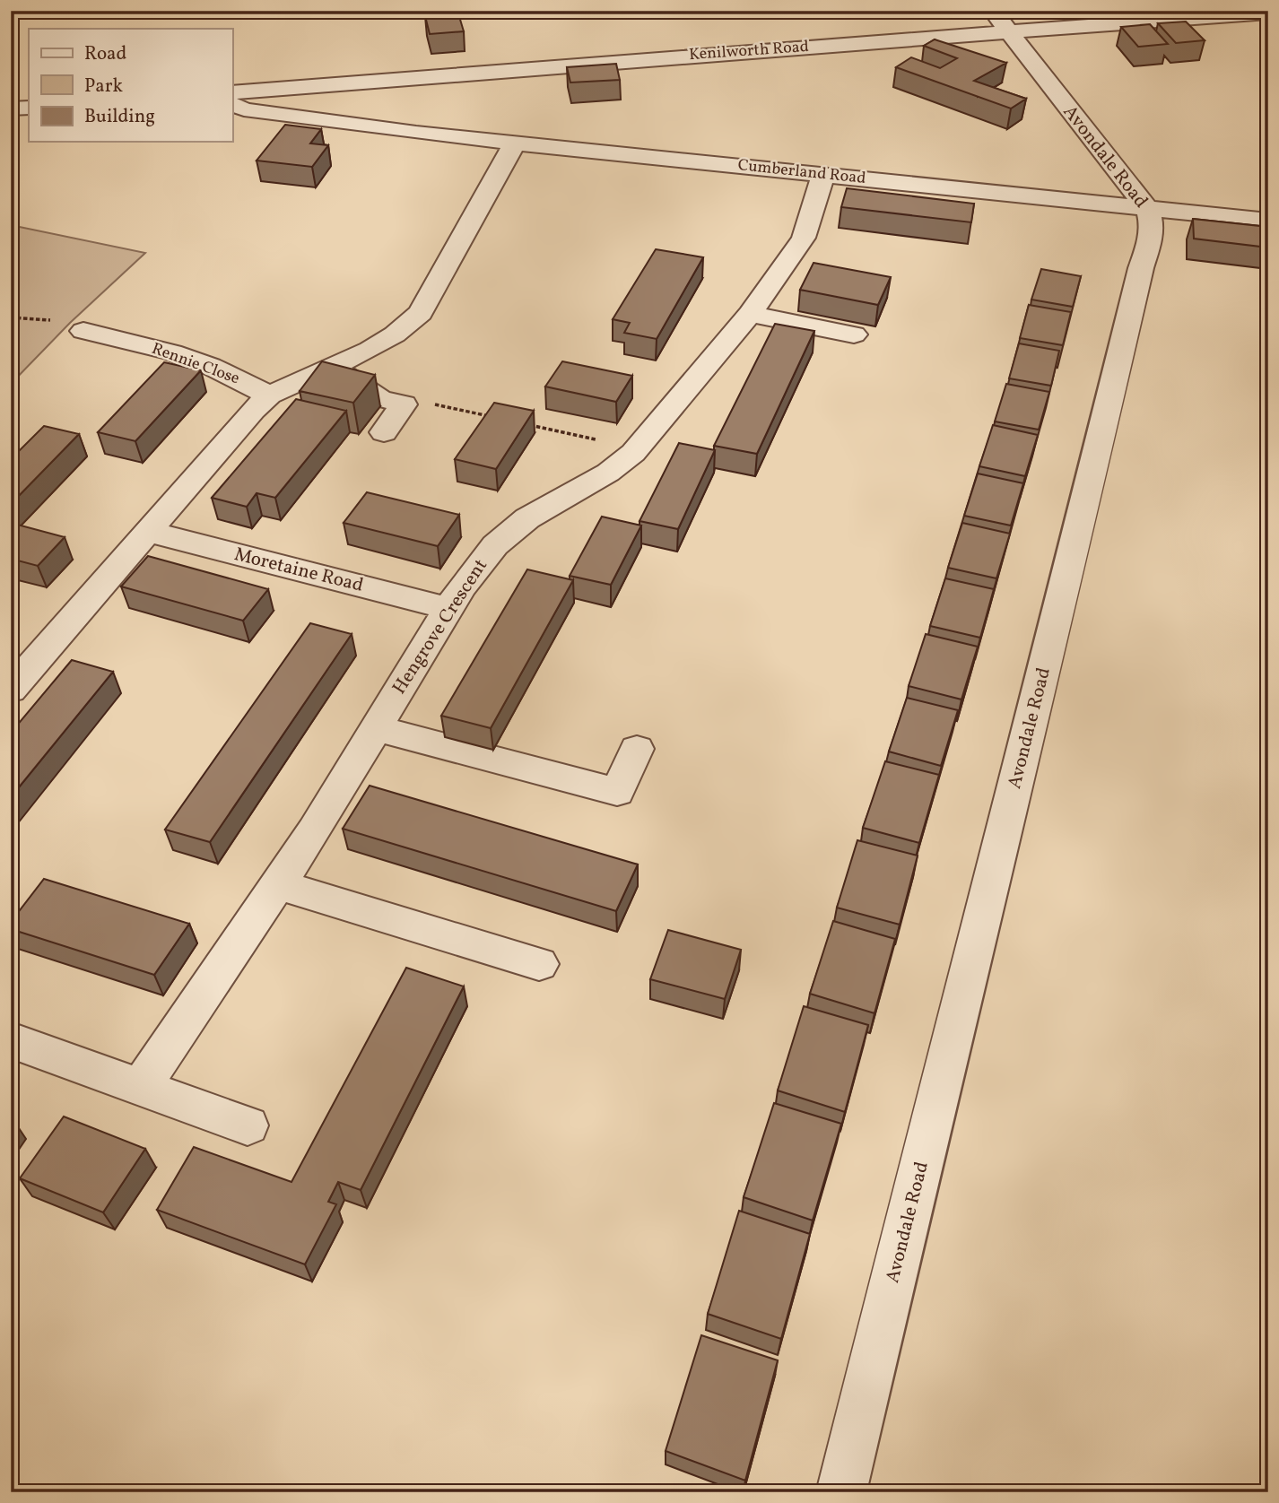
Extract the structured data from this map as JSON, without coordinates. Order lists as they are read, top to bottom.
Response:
{
  "streets": {
    "street": [
      "Kenilworth Road",
      "Avondale Road",
      "Cumberland Road",
      "Rennie Close",
      "Moretaine Road",
      "Hengrove Crescent"
    ]
  },
  "crossings": [
    ["Kenilworth Road", "Avondale Road"],
    ["Avondale Road", "Cumberland Road"],
    ["Cumberland Road", "Hengrove Crescent"],
    ["Moretaine Road", "Hengrove Crescent"]
  ],
  "legend": ["Road", "Park", "Building"]
}
